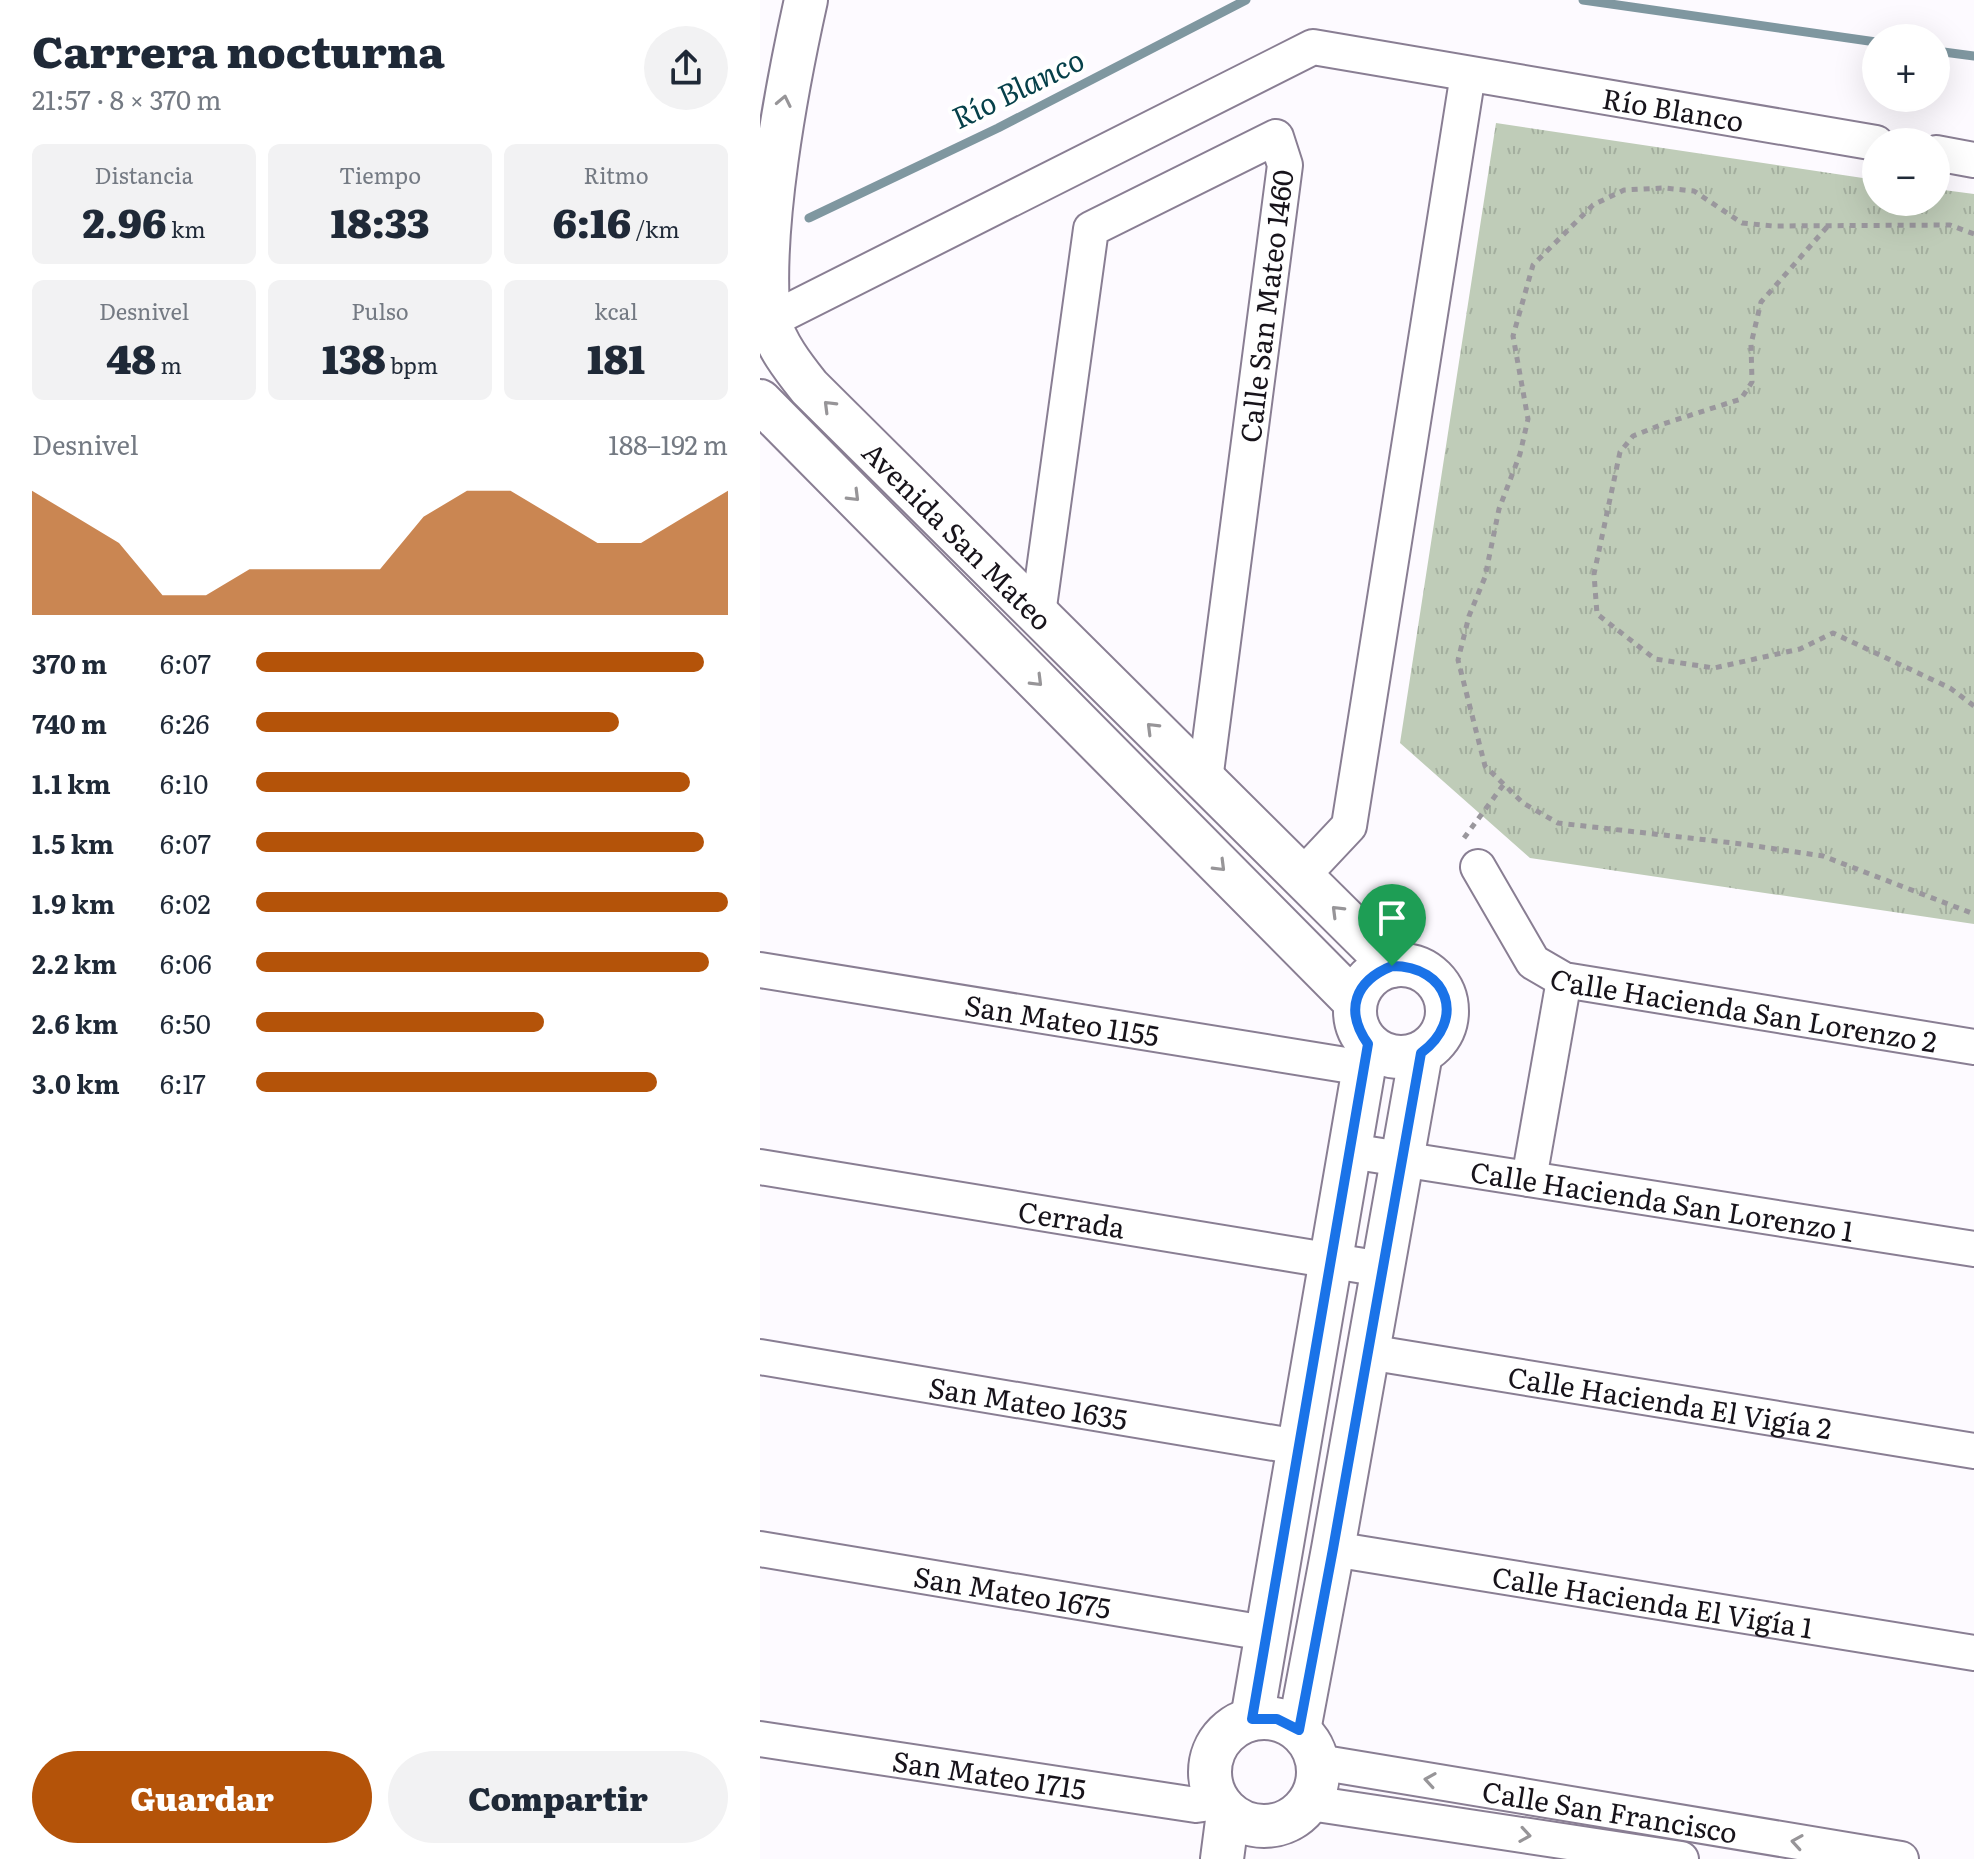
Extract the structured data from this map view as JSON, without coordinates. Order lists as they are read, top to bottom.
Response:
{
  "streets": {
    "street": [
      "Río Blanco",
      "Calle San Mateo 1460",
      "Avenida San Mateo",
      "Calle Hacienda San Lorenzo 2",
      "San Mateo 1155",
      "Calle Hacienda San Lorenzo 1",
      "Cerrada",
      "Calle Hacienda El Vigía 2",
      "San Mateo 1635",
      "San Mateo 1675",
      "Calle Hacienda El Vigía 1",
      "San Mateo 1715",
      "Calle San Francisco"
    ]
  },
  "crossings": [
    ["Río Blanco", "Avenida San Mateo"],
    ["Calle San Mateo 1460", "Avenida San Mateo"],
    ["Avenida San Mateo", "San Mateo 1155"],
    ["San Mateo 1715", "Calle San Francisco"]
  ],
  "water": ["Río Blanco"],
  "page": {
    "heading": ["Carrera nocturna", "21:57 · 8 × 370 m"],
    "map_buttons": ["+", "−"],
    "stats": [
      ["Distancia", "2.96 km"],
      ["Tiempo", "18:33"],
      ["Ritmo", "6:16 /km"],
      ["Desnivel", "48 m"],
      ["Pulso", "138 bpm"],
      ["kcal", "181"]
    ],
    "chart": ["Desnivel", "188–192 m"],
    "list": [
      {
        "name": "370 m",
        "note": "6:07"
      },
      {
        "name": "740 m",
        "note": "6:26"
      },
      {
        "name": "1.1 km",
        "note": "6:10"
      },
      {
        "name": "1.5 km",
        "note": "6:07"
      },
      {
        "name": "1.9 km",
        "note": "6:02"
      },
      {
        "name": "2.2 km",
        "note": "6:06"
      },
      {
        "name": "2.6 km",
        "note": "6:50"
      },
      {
        "name": "3.0 km",
        "note": "6:17"
      }
    ],
    "buttons": ["Guardar", "Compartir"]
  }
}
